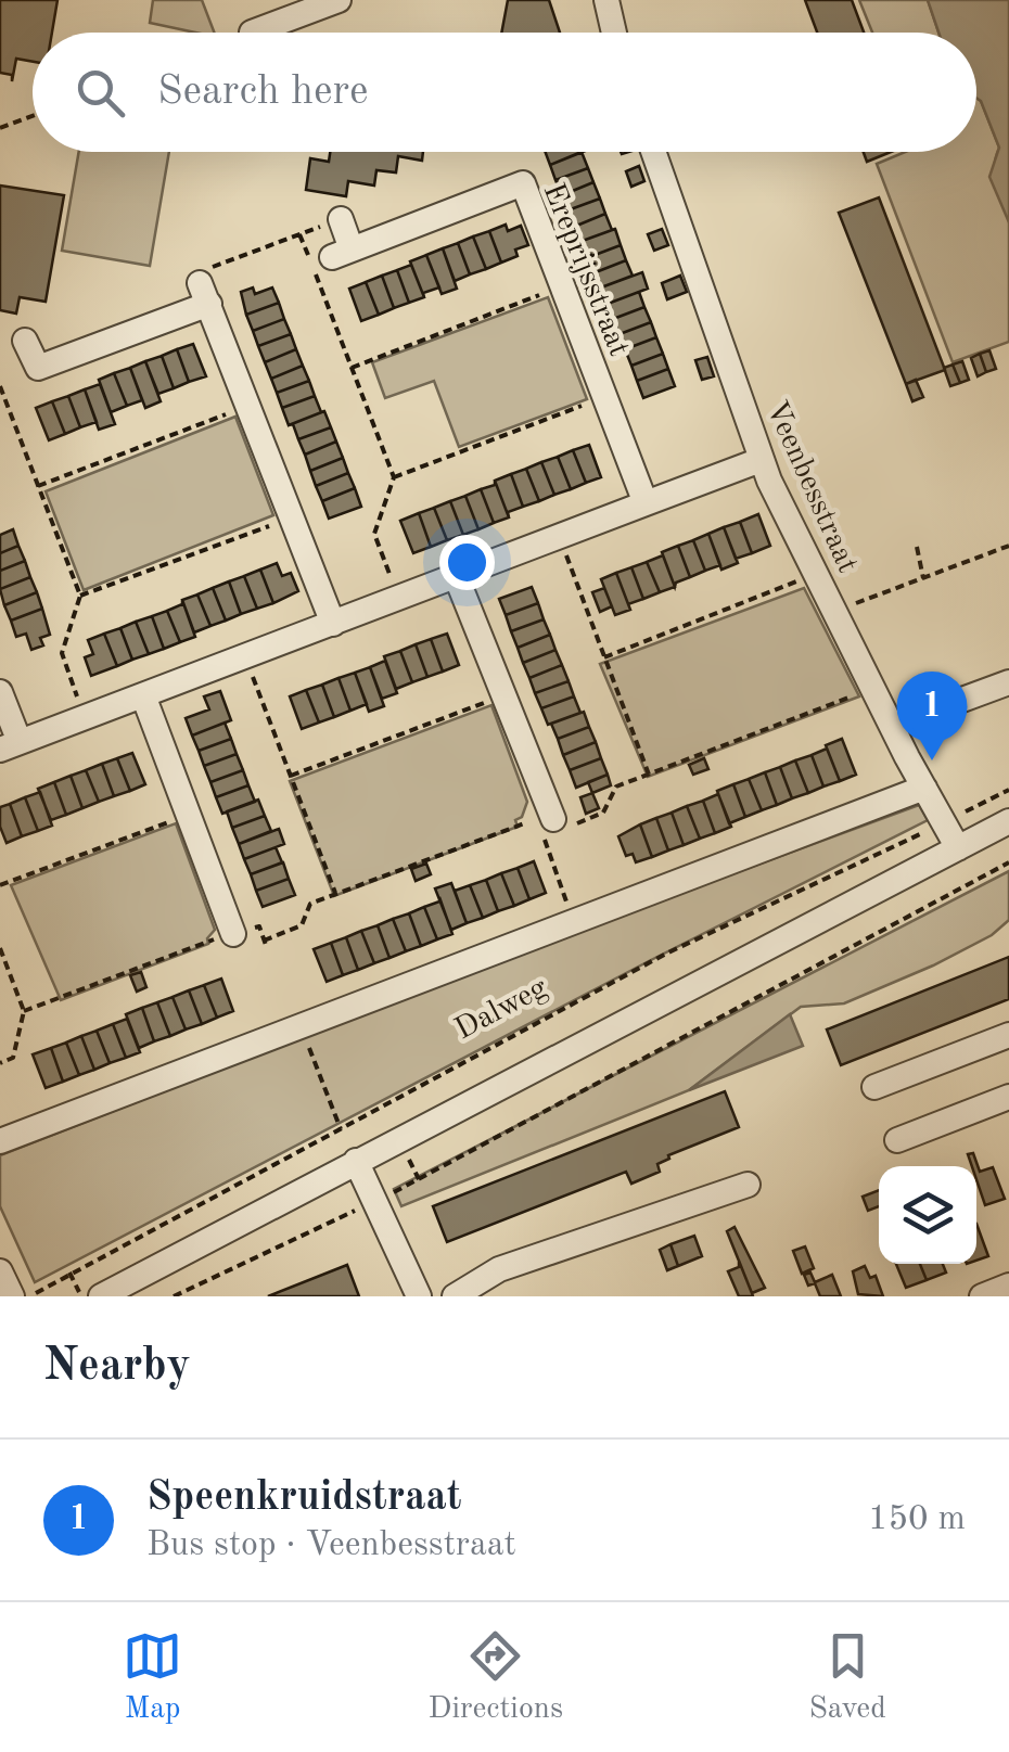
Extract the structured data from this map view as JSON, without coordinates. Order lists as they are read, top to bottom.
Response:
{
  "streets": {
    "street": ["Ereprijsstraat", "Veenbesstraat"],
    "path": ["Dalweg"]
  },
  "crossings": [
    ["Veenbesstraat", "Dalweg"]
  ],
  "page": {
    "search": "Search here",
    "pins": "1",
    "heading": "Nearby",
    "list": [
      {
        "mark": "1",
        "name": "Speenkruidstraat",
        "note": "Bus stop · Veenbesstraat",
        "value": "150 m"
      }
    ],
    "nav": ["Map", "Directions", "Saved"]
  }
}
